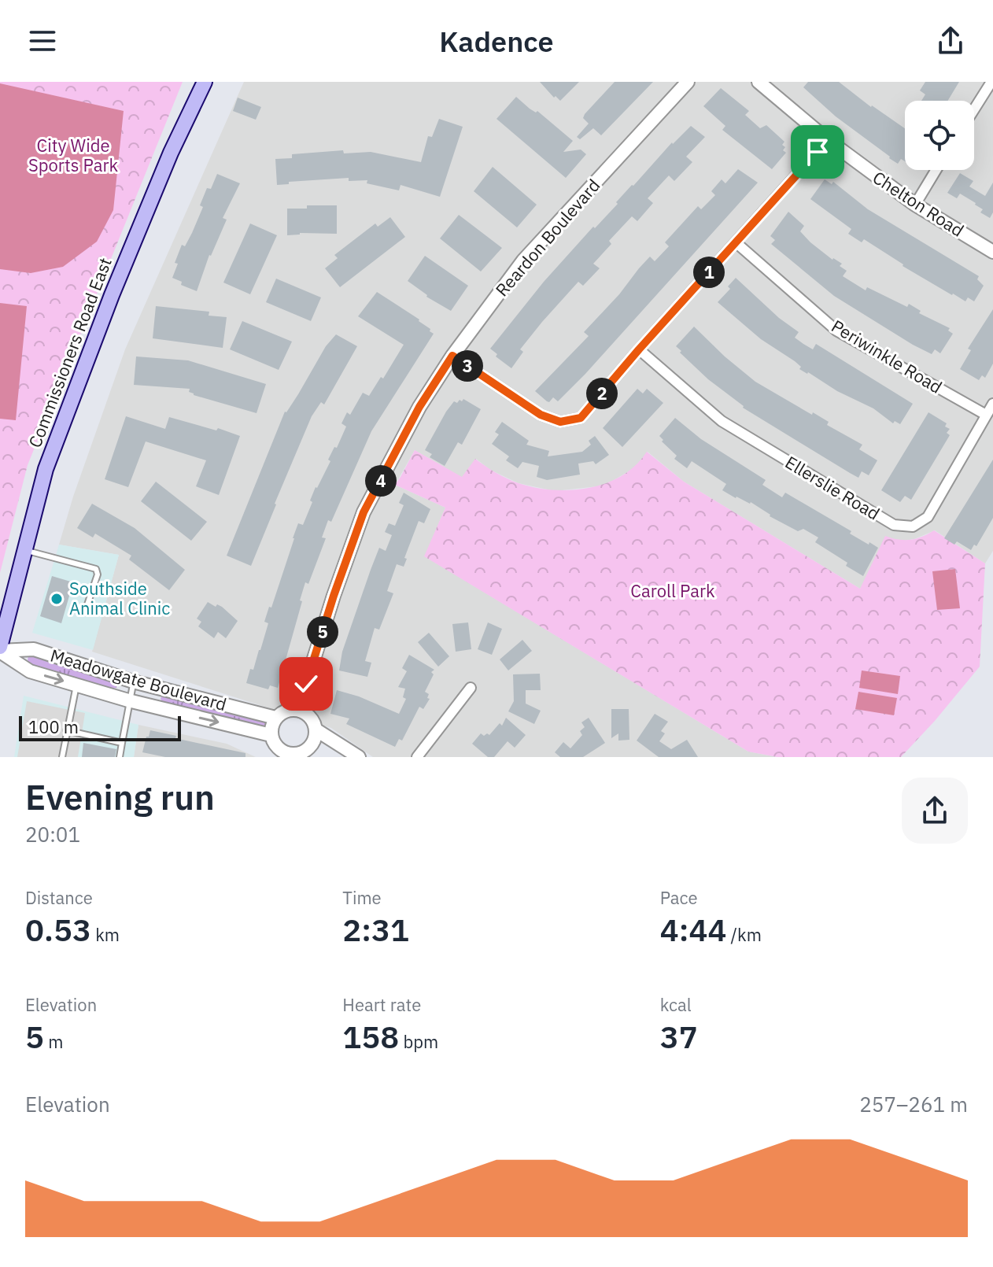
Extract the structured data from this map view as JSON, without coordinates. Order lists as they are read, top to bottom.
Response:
{
  "streets": {
    "main road": ["Commissioners Road East"],
    "street": [
      "Chelton Road",
      "Reardon Boulevard",
      "Periwinkle Road",
      "Ellerslie Road",
      "Meadowgate Boulevard"
    ]
  },
  "crossings": [
    ["Reardon Boulevard", "Meadowgate Boulevard"],
    ["Commissioners Road East", "Meadowgate Boulevard"],
    ["Periwinkle Road", "Ellerslie Road"]
  ],
  "parks": ["City Wide Sports Park", "Caroll Park"],
  "places": ["Southside Animal Clinic"],
  "scale_bar": "100 m",
  "page": {
    "header": "Kadence",
    "pins": [
      "1",
      "3",
      "2",
      "4",
      "5"
    ],
    "scale": "100 m",
    "heading": ["Evening run", "20:01"],
    "stats": [
      ["Distance", "0.53 km"],
      ["Time", "2:31"],
      ["Pace", "4:44 /km"],
      ["Elevation", "5 m"],
      ["Heart rate", "158 bpm"],
      ["kcal", "37"]
    ],
    "chart": ["Elevation", "257–261 m"]
  }
}
